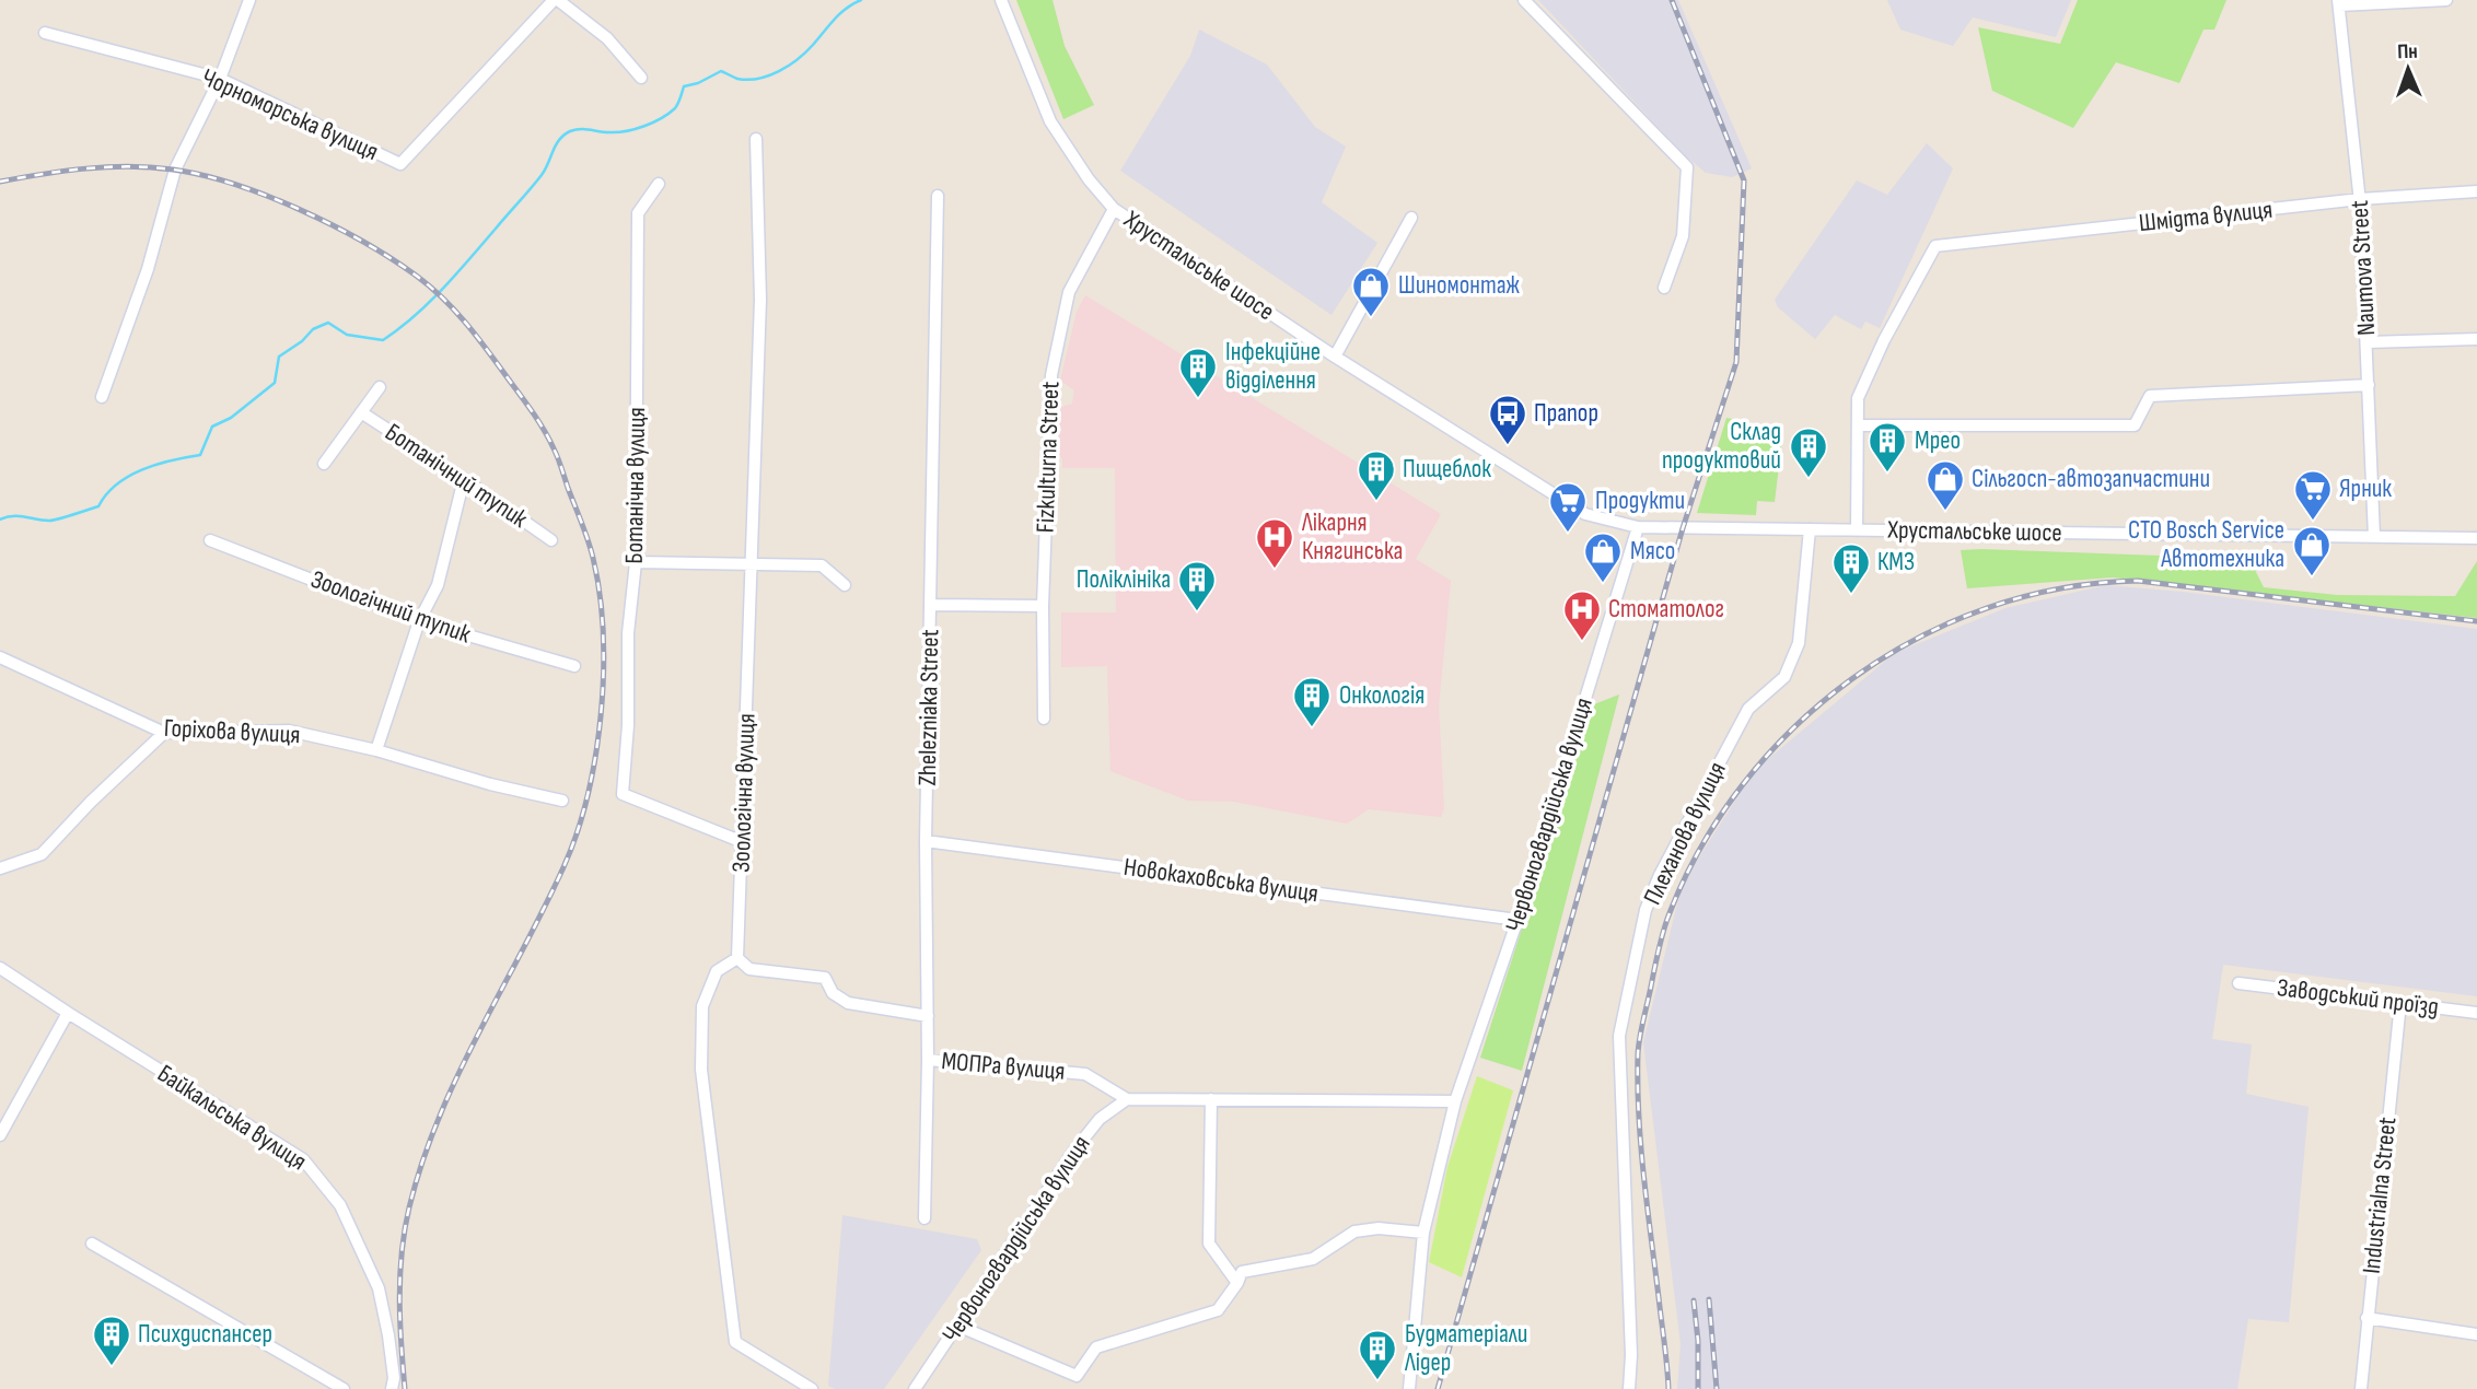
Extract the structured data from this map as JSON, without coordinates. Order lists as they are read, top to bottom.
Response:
{
  "streets": {
    "street": [
      "Чорноморська вулиця",
      "Шмідта вулиця",
      "Хрустальське шосе",
      "Naumova Street",
      "Fizkulturna Street",
      "Ботанічний тупик",
      "Ботанічна вулиця",
      "Зоологічний тупик",
      "Zhelezniaka Street",
      "Горіхова вулиця",
      "Зоологічна вулиця",
      "Червоногвардійська вулиця",
      "Плеханова вулиця",
      "Новокаховська вулиця",
      "Заводський проїзд",
      "МОПРа вулиця",
      "Байкальська вулиця",
      "Industrialna Street"
    ]
  },
  "crossings": [
    ["Шмідта вулиця", "Naumova Street"],
    ["Хрустальське шосе", "Naumova Street"],
    ["Хрустальське шосе", "Fizkulturna Street"],
    ["Хрустальське шосе", "Червоногвардійська вулиця"],
    ["Хрустальське шосе", "Плеханова вулиця"],
    ["Ботанічна вулиця", "Зоологічна вулиця"],
    ["Zhelezniaka Street", "Новокаховська вулиця"],
    ["Zhelezniaka Street", "МОПРа вулиця"],
    ["Червоногвардійська вулиця", "Новокаховська вулиця"],
    ["Червоногвардійська вулиця", "МОПРа вулиця"],
    ["Заводський проїзд", "Industrialna Street"]
  ],
  "places": {
    "shop": [
      "Шиномонтаж",
      "Сільгосп-автозапчастини",
      "СТО Bosch Service Автотехника",
      "Мясо"
    ],
    "building": [
      "Інфекційне відділення",
      "Мрео",
      "Склад продуктовий",
      "Пищеблок",
      "КМЗ",
      "Поліклініка",
      "Онкологія",
      "Психдиспансер",
      "Будматеріали Лідер"
    ],
    "bus stop": ["Прапор"],
    "supermarket": ["Ярник", "Продукти"],
    "hospital": ["Лікарня Княгинська", "Стоматолог"]
  },
  "north": "top"
}
